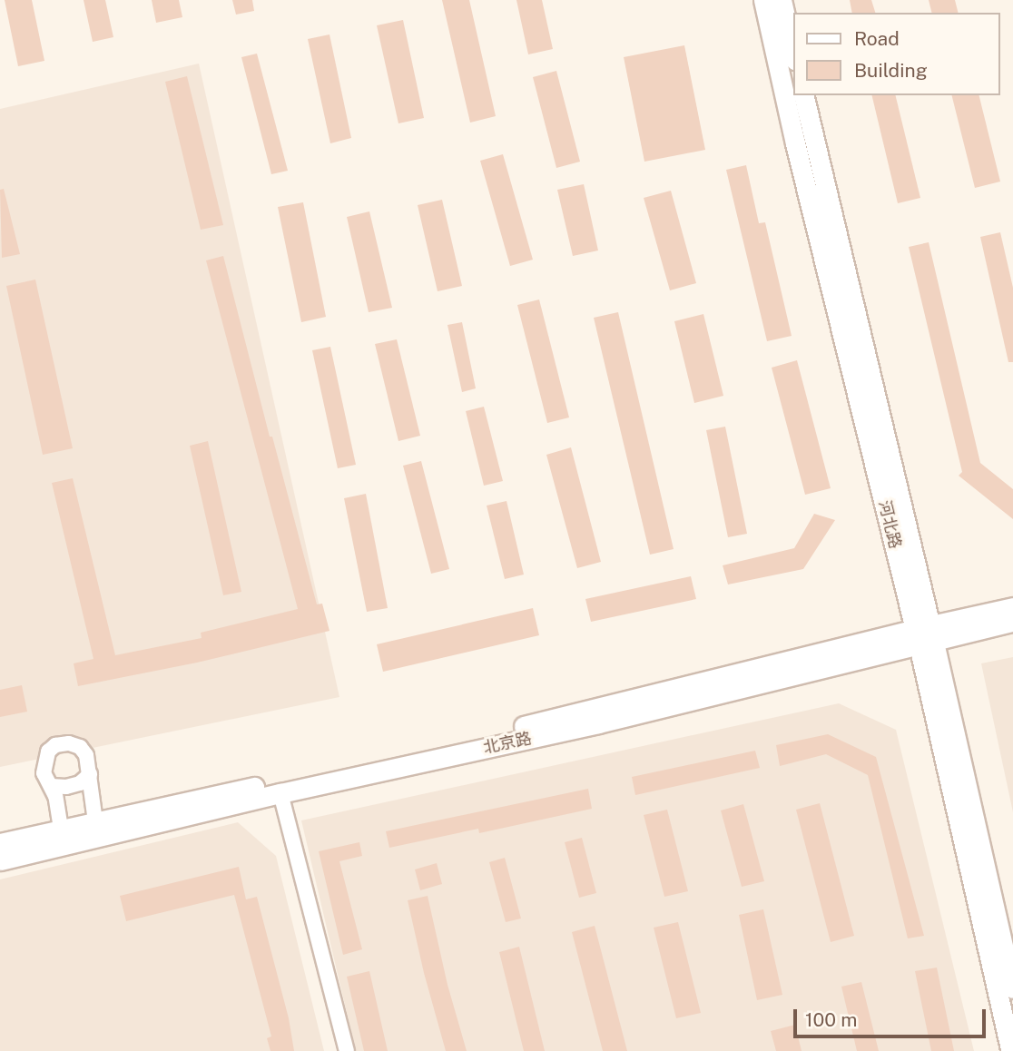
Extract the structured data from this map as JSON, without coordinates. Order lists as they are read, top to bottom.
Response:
{
  "streets": {
    "street": ["河北路", "北京路"]
  },
  "crossings": [
    ["河北路", "北京路"]
  ],
  "legend": ["Road", "Building"],
  "scale_bar": "100 m"
}
